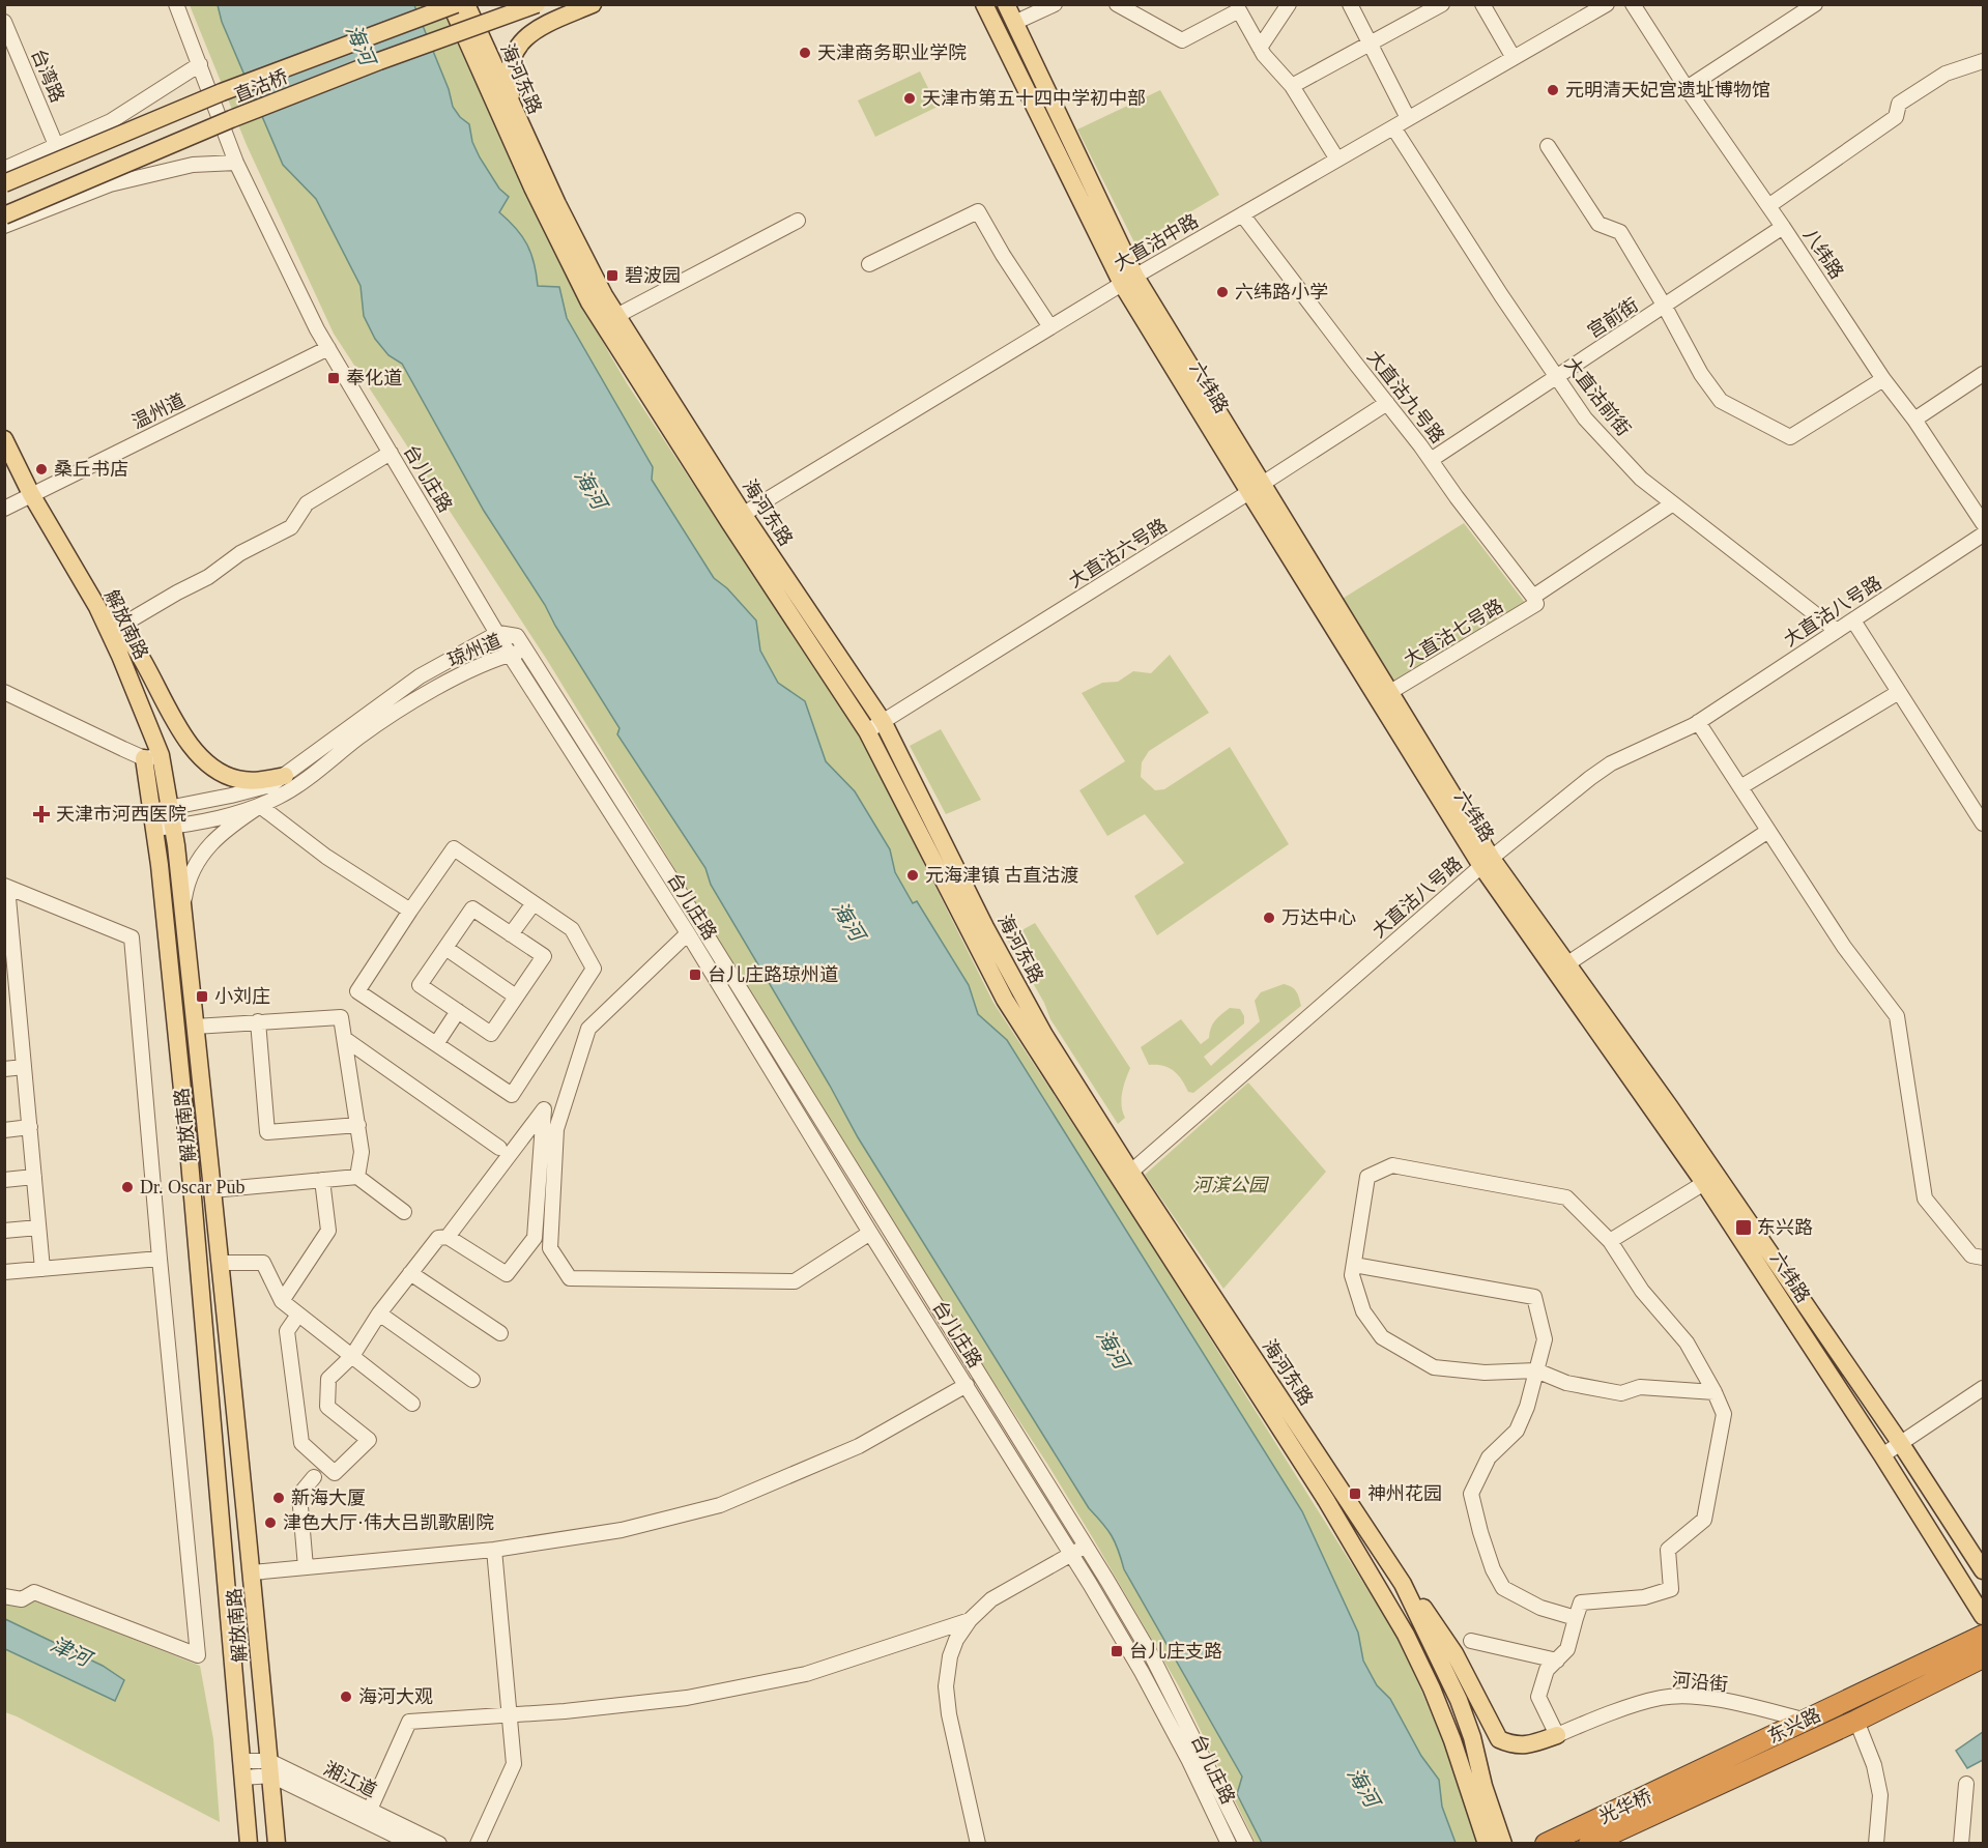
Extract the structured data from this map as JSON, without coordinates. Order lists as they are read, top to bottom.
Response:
{
  "streets": {
    "highway": ["东兴路", "光华桥"],
    "main road": [
      "海河东路",
      "直沽桥",
      "六纬路",
      "解放南路"
    ],
    "street": [
      "台湾路",
      "大直沽中路",
      "八纬路",
      "宫前街",
      "大直沽九号路",
      "大直沽前街",
      "温州道",
      "台儿庄路",
      "大直沽六号路",
      "大直沽八号路",
      "大直沽七号路",
      "琼州道",
      "河沿街",
      "湘江道"
    ]
  },
  "crossings": [
    ["海河东路", "大直沽中路"],
    ["海河东路", "大直沽六号路"],
    ["海河东路", "大直沽八号路"],
    ["大直沽中路", "六纬路"],
    ["大直沽中路", "大直沽九号路"],
    ["大直沽中路", "大直沽前街"],
    ["八纬路", "宫前街"],
    ["宫前街", "大直沽九号路"],
    ["宫前街", "大直沽前街"],
    ["六纬路", "大直沽六号路"],
    ["六纬路", "大直沽八号路"],
    ["六纬路", "大直沽七号路"],
    ["大直沽九号路", "大直沽六号路"],
    ["大直沽九号路", "大直沽七号路"],
    ["大直沽前街", "大直沽八号路"],
    ["大直沽前街", "大直沽七号路"],
    ["温州道", "台儿庄路"],
    ["温州道", "解放南路"],
    ["台儿庄路", "琼州道"],
    ["解放南路", "琼州道"],
    ["解放南路", "湘江道"],
    ["河沿街", "东兴路"],
    ["东兴路", "光华桥"]
  ],
  "water": ["海河", "津河"],
  "parks": ["河滨公园"],
  "places": {
    "other": [
      "天津商务职业学院",
      "元明清天妃宫遗址博物馆",
      "天津市第五十四中学初中部",
      "六纬路小学",
      "桑丘书店",
      "元海津镇 古直沽渡",
      "万达中心",
      "Dr. Oscar Pub",
      "新海大厦",
      "津色大厅·伟大吕凯歌剧院",
      "海河大观"
    ],
    "transit": [
      "碧波园",
      "奉化道",
      "台儿庄路琼州道",
      "小刘庄",
      "东兴路",
      "神州花园",
      "台儿庄支路"
    ],
    "health": ["天津市河西医院"]
  }
}
